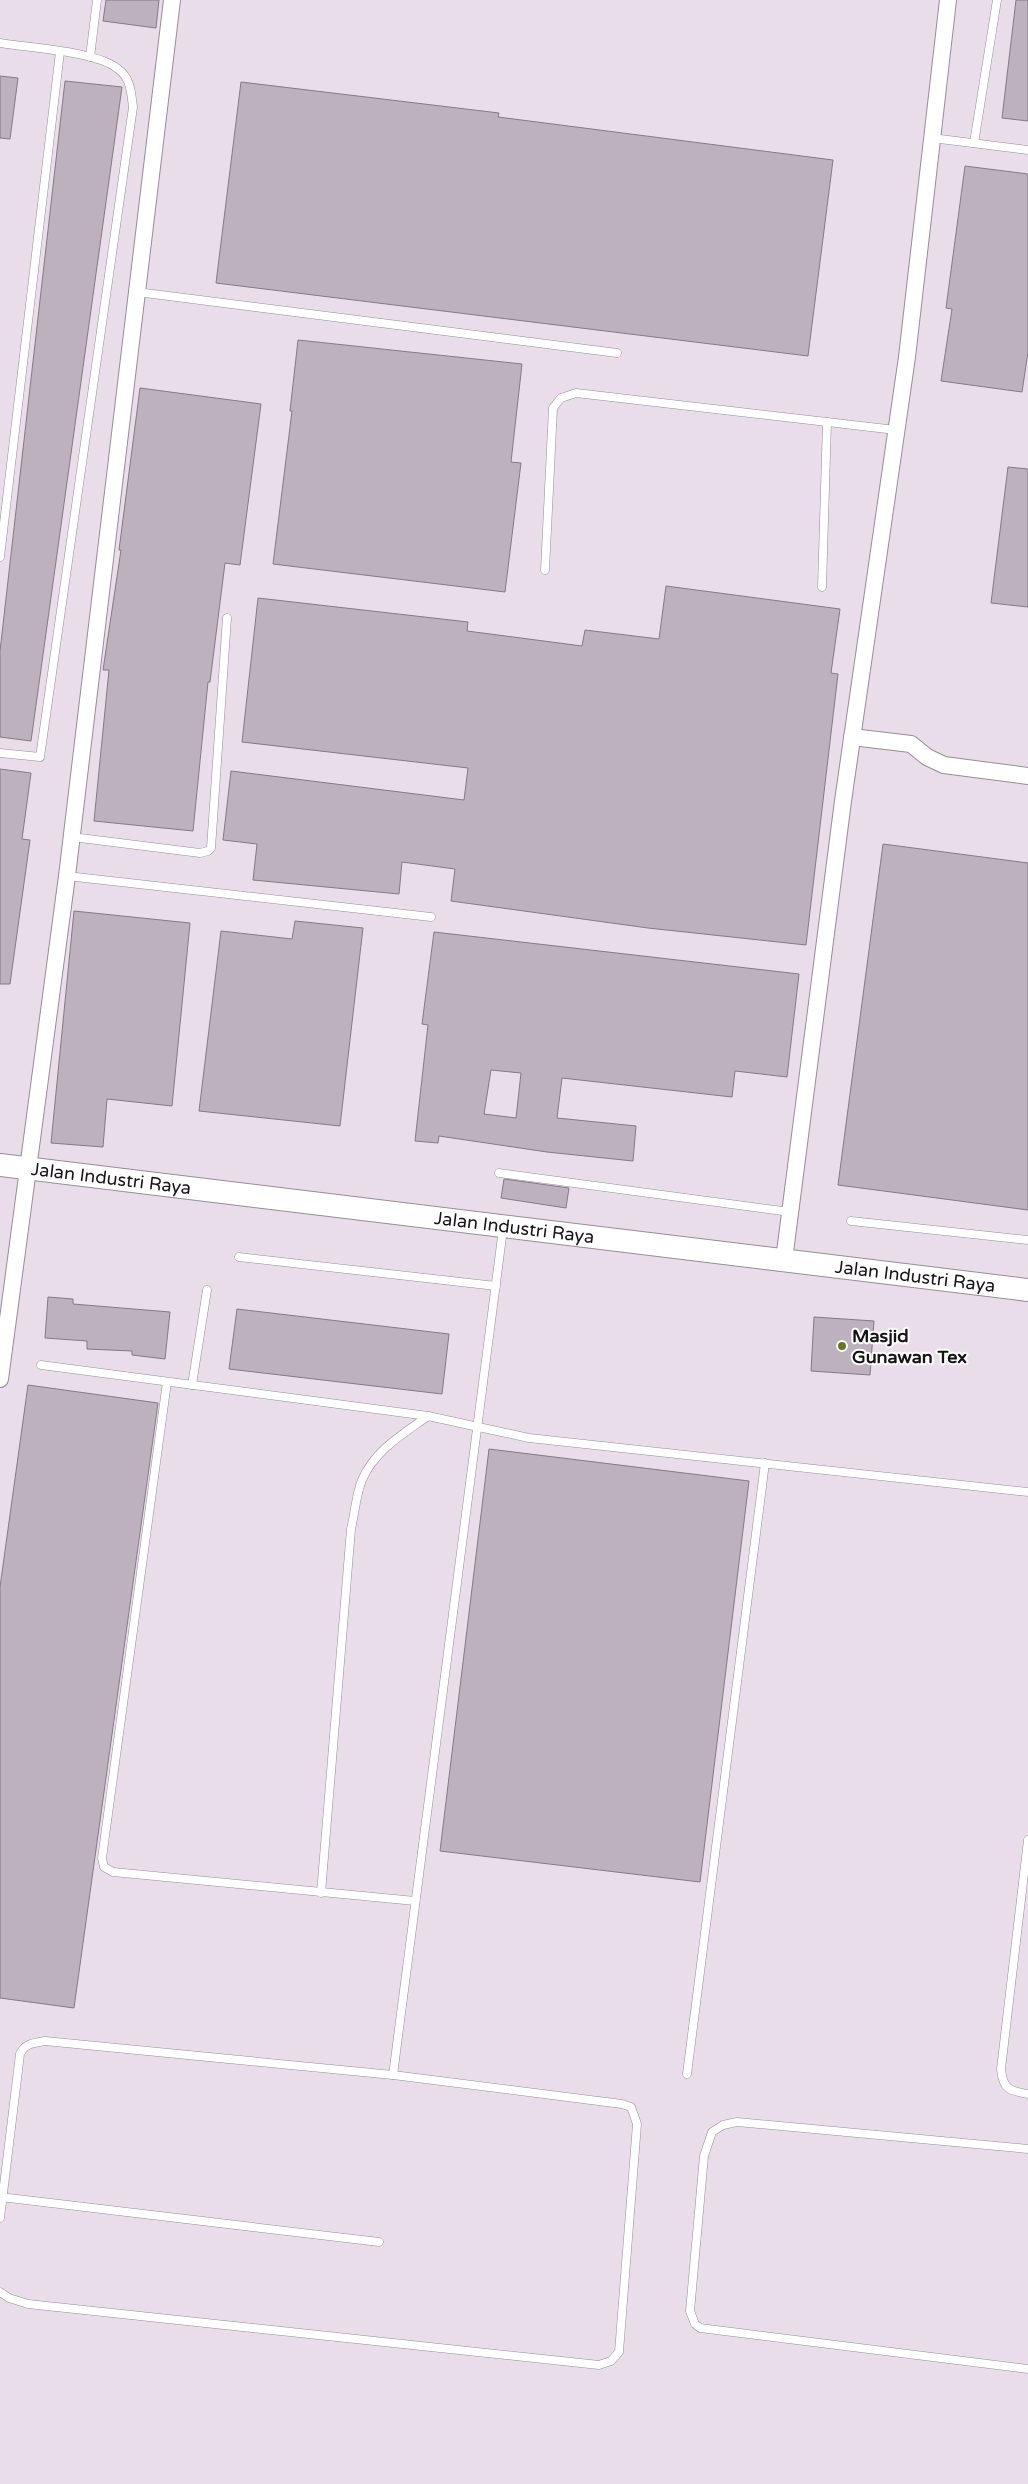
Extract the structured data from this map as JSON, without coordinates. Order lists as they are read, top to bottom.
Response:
{
  "streets": {
    "street": ["Jalan Industri Raya"]
  },
  "places": ["Masjid Gunawan Tex"]
}
